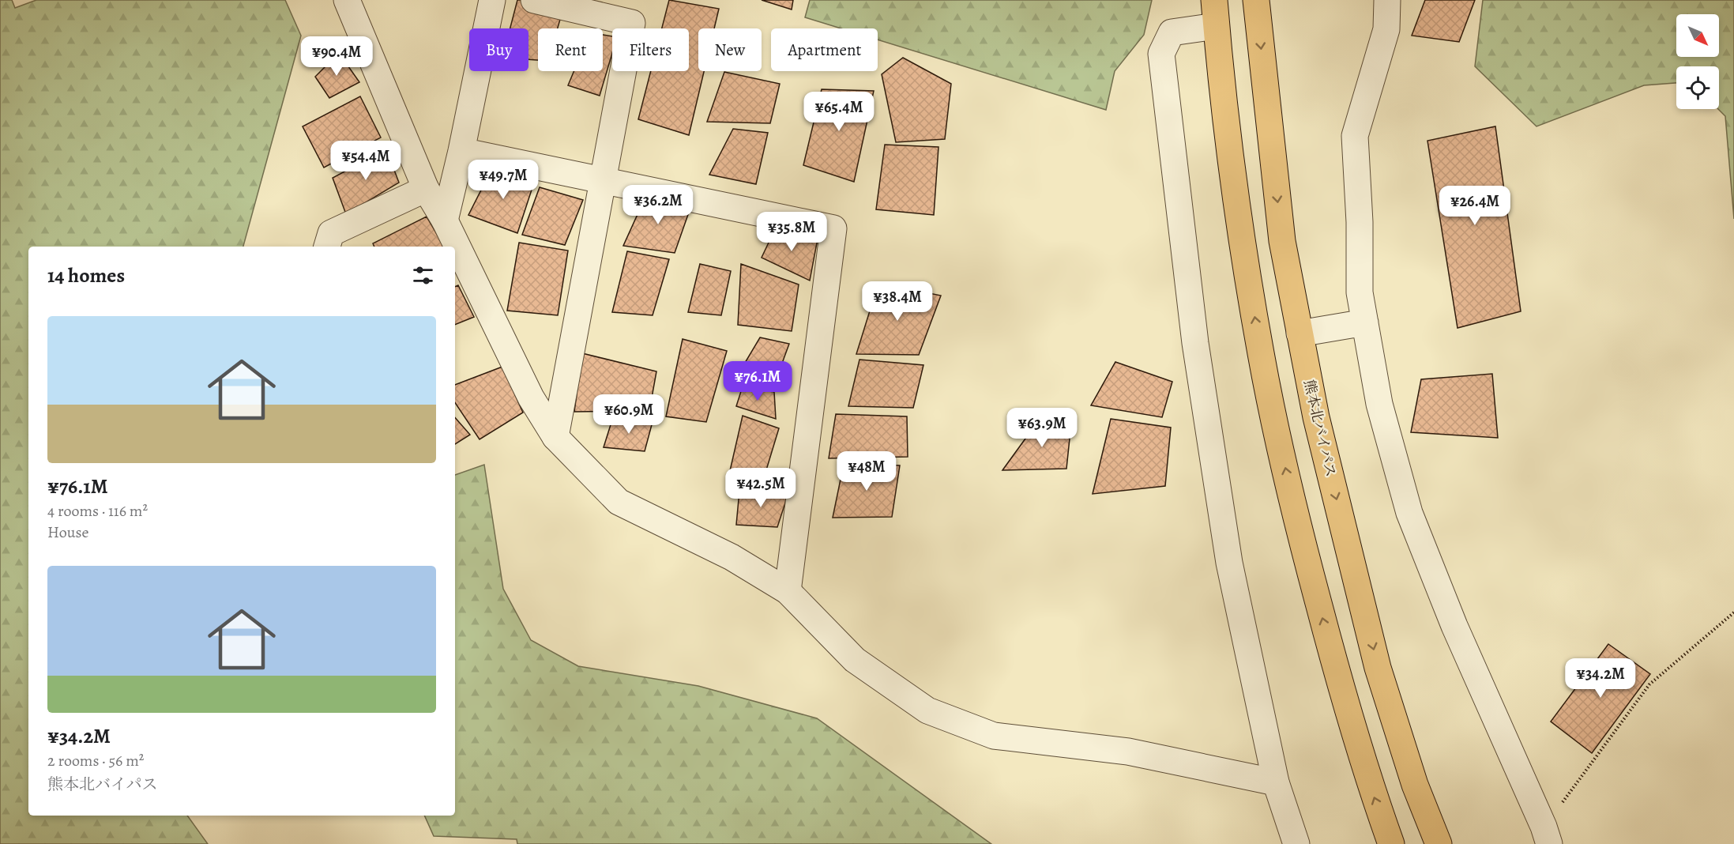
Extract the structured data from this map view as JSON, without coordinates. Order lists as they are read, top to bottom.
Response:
{
  "streets": {
    "highway": ["熊本北バイパス"]
  },
  "north": "bottom right",
  "page": {
    "chip": [
      "Buy",
      "Rent",
      "Filters",
      "New",
      "Apartment"
    ],
    "price": [
      "¥90.4M",
      "¥65.4M",
      "¥54.4M",
      "¥49.7M",
      "¥36.2M",
      "¥26.4M",
      "¥35.8M",
      "¥38.4M",
      "¥76.1M",
      "¥60.9M",
      "¥63.9M",
      "¥48M",
      "¥42.5M",
      "¥34.2M"
    ],
    "heading": "14 homes",
    "list": [
      {
        "name": "¥76.1M",
        "note": "4 rooms · 116 m² · House"
      },
      {
        "name": "¥34.2M",
        "note": "2 rooms · 56 m² · 熊本北バイパス"
      }
    ]
  }
}
